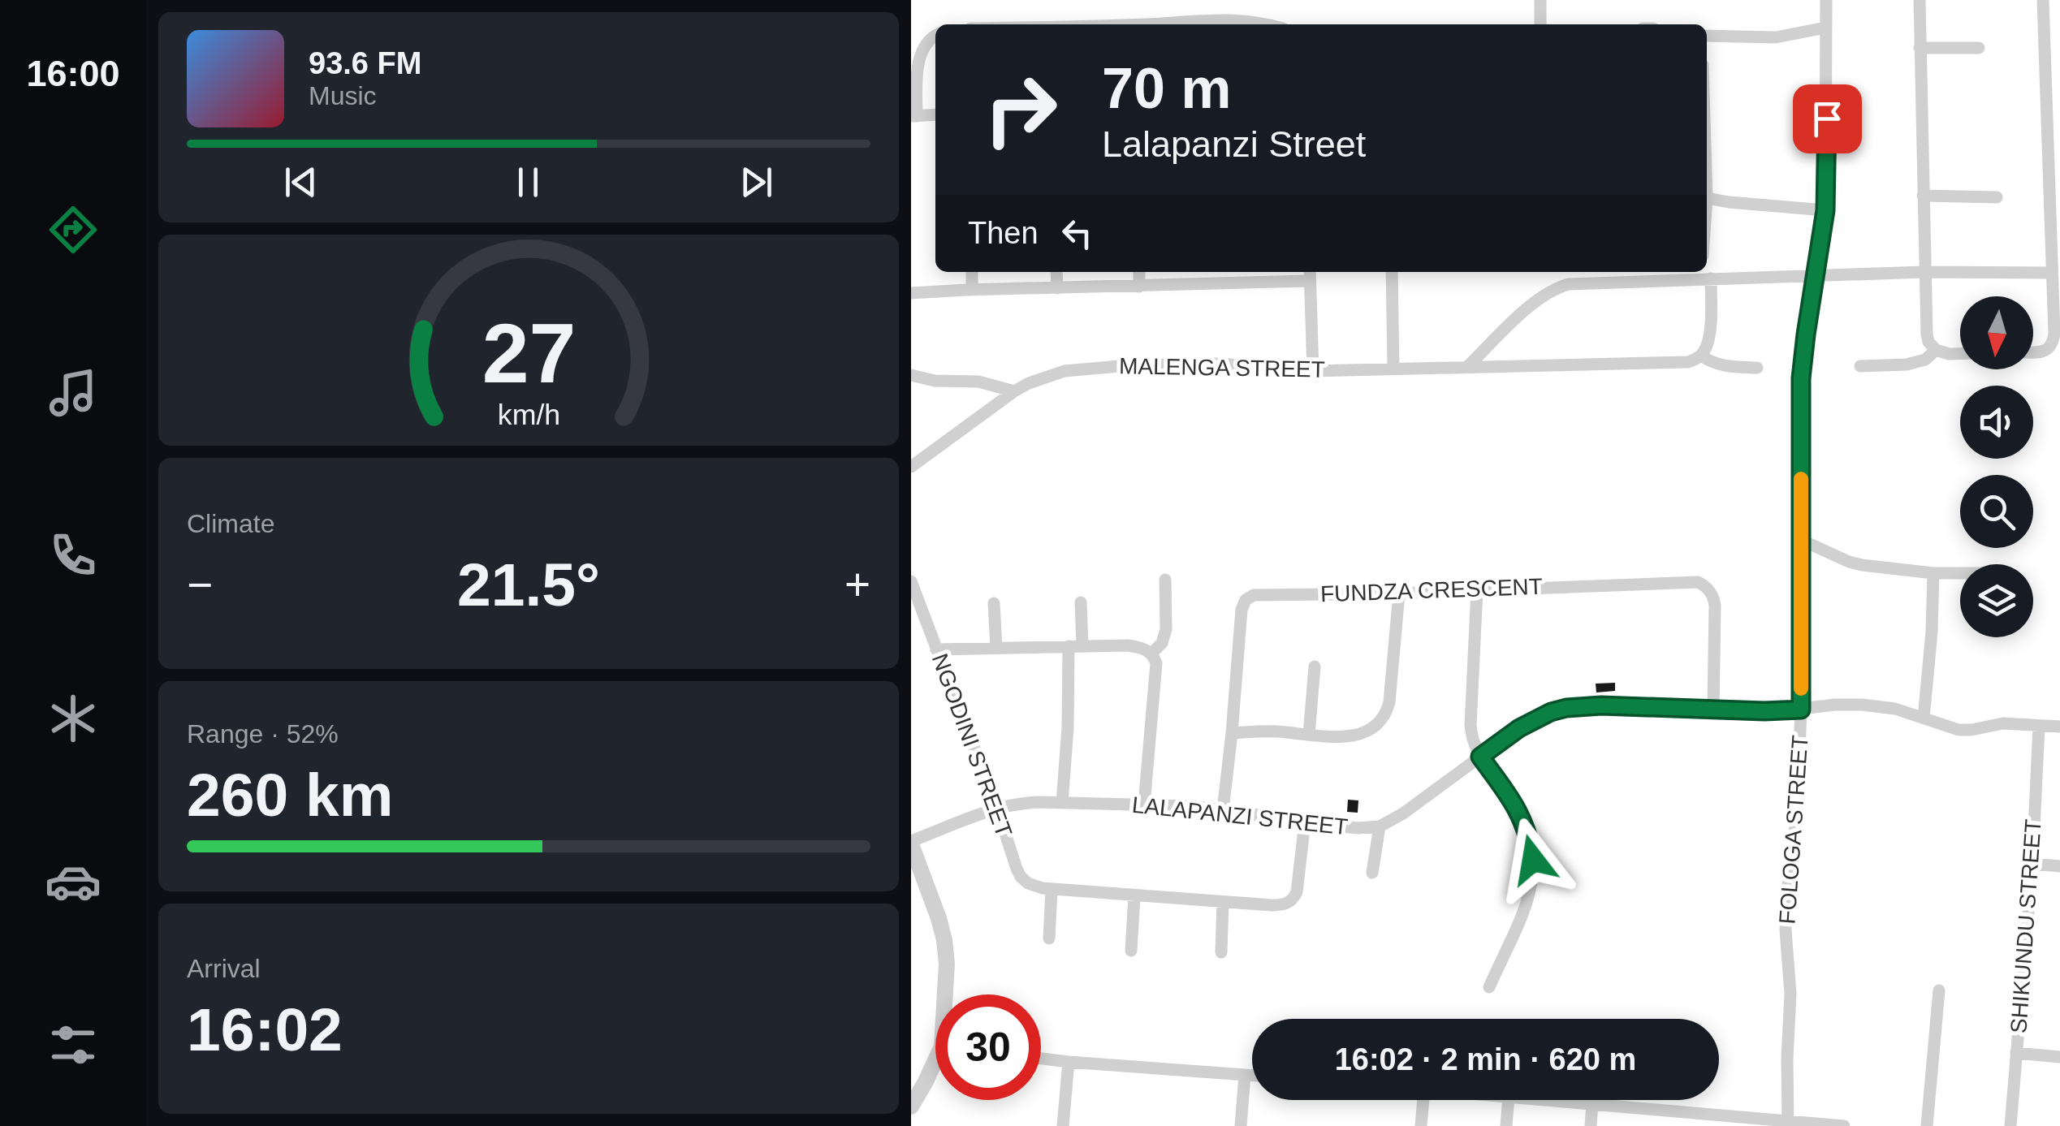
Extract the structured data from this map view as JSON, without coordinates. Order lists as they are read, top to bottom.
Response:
{
  "streets": {
    "street": [
      "MALENGA STREET",
      "FUNDZA CRESCENT",
      "NGODINI STREET",
      "LALAPANZI STREET",
      "FOLOGA STREET",
      "SHIKUNDU STREET"
    ]
  },
  "crossings": [
    ["FUNDZA CRESCENT", "LALAPANZI STREET"],
    ["NGODINI STREET", "LALAPANZI STREET"],
    ["LALAPANZI STREET", "FOLOGA STREET"],
    ["LALAPANZI STREET", "SHIKUNDU STREET"]
  ],
  "north": "bottom",
  "page": {
    "tabs": "16:00",
    "turn": ["70 m", "Lalapanzi Street"],
    "song": ["93.6 FM", "Music"],
    "then": "Then",
    "tile": [
      "Climate",
      ["Range · 52%", "260 km"],
      ["Arrival", "16:02"]
    ],
    "heat": ["−", "21.5°", "+"],
    "limit": "30",
    "trip": "16:02 · 2 min · 620 m",
    "gauge": ["27", "km/h"]
  }
}
